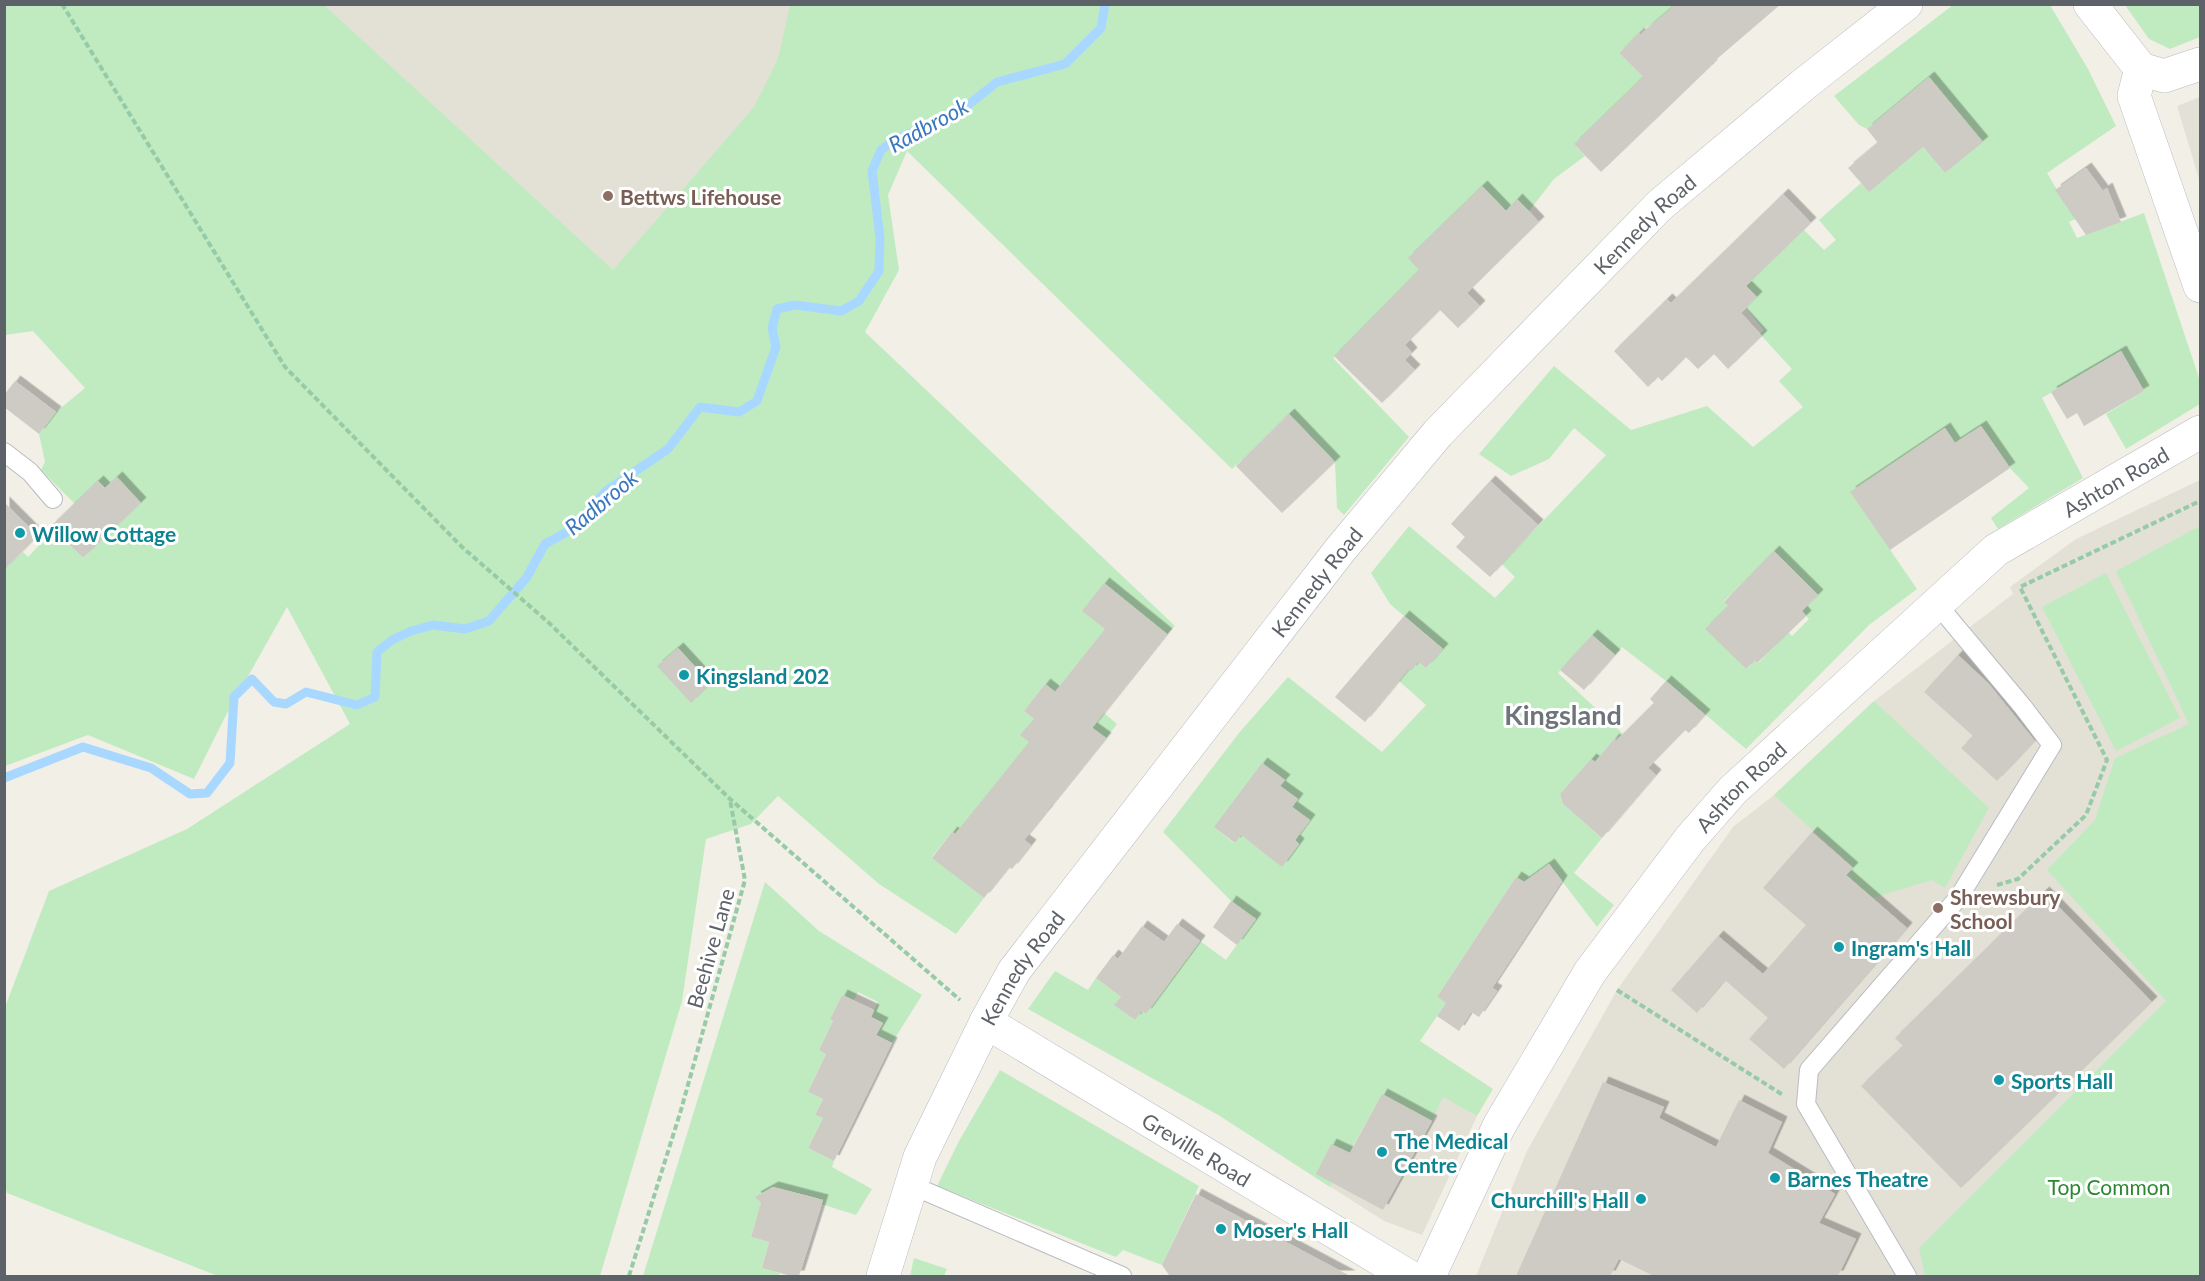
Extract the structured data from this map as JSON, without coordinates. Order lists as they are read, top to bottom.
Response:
{
  "streets": {
    "street": ["Kennedy Road", "Ashton Road", "Greville Road"],
    "path": ["Beehive Lane"]
  },
  "crossings": [
    ["Kennedy Road", "Greville Road"]
  ],
  "districts": ["Kingsland"],
  "water": ["Radbrook"],
  "parks": ["Top Common"],
  "places": [
    "Bettws Lifehouse",
    "Willow Cottage",
    "Kingsland 202",
    "Shrewsbury School",
    "Ingram's Hall",
    "Sports Hall",
    "The Medical Centre",
    "Barnes Theatre",
    "Churchill's Hall",
    "Moser's Hall"
  ]
}
